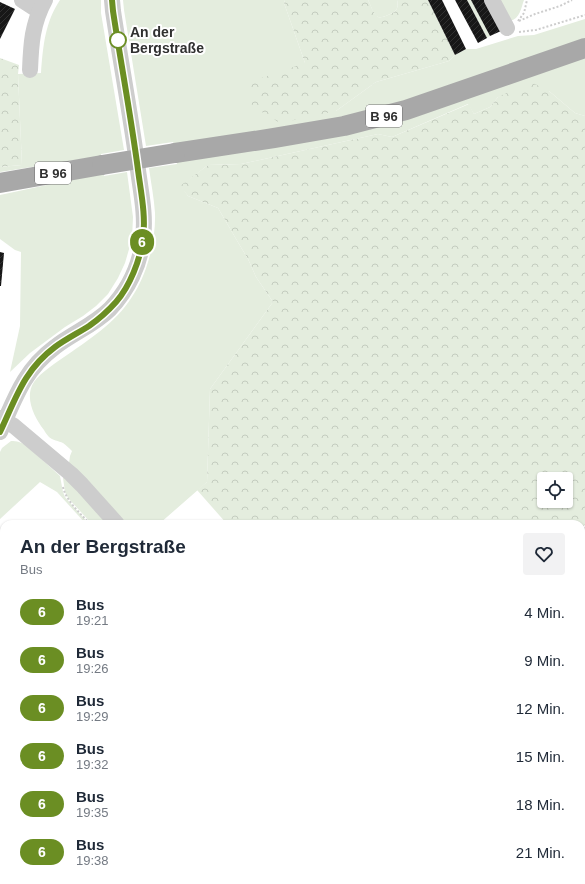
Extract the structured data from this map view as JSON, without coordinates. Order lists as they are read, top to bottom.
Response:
{
  "streets": {
    "main road": ["B 96"]
  },
  "places": ["An der Bergstraße"],
  "lines": ["bus line 6"],
  "page": {
    "on_map": "6",
    "heading": ["An der Bergstraße", "Bus"],
    "list": [
      {
        "mark": "6",
        "name": "Bus",
        "note": "19:21",
        "value": "4 Min."
      },
      {
        "mark": "6",
        "name": "Bus",
        "note": "19:26",
        "value": "9 Min."
      },
      {
        "mark": "6",
        "name": "Bus",
        "note": "19:29",
        "value": "12 Min."
      },
      {
        "mark": "6",
        "name": "Bus",
        "note": "19:32",
        "value": "15 Min."
      },
      {
        "mark": "6",
        "name": "Bus",
        "note": "19:35",
        "value": "18 Min."
      },
      {
        "mark": "6",
        "name": "Bus",
        "note": "19:38",
        "value": "21 Min."
      }
    ]
  }
}
